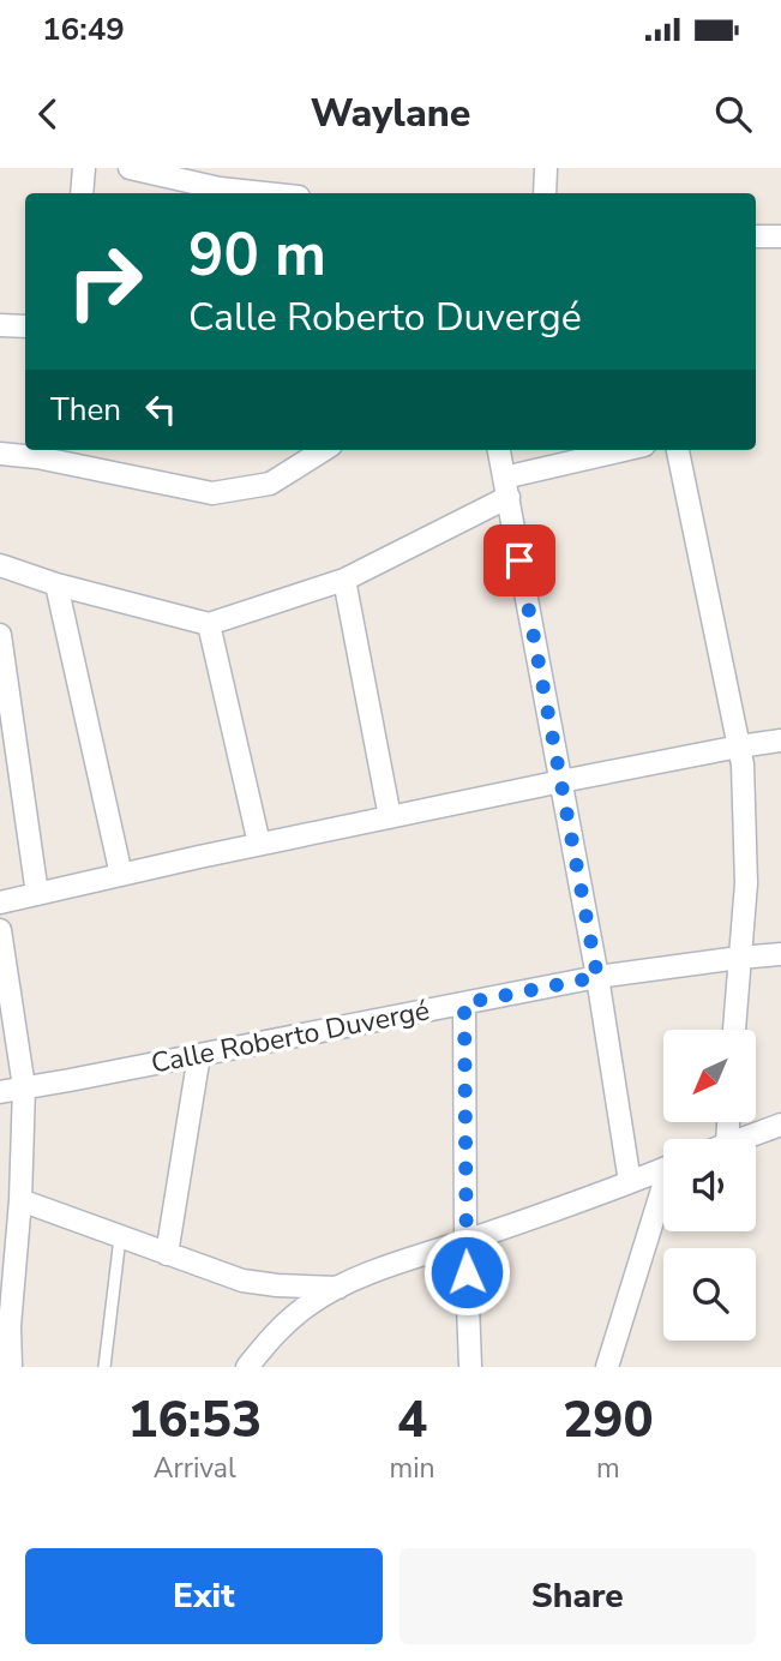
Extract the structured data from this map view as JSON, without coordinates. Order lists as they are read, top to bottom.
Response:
{
  "streets": {
    "street": ["Calle Roberto Duvergé"]
  },
  "north": "bottom left",
  "page": {
    "status": "16:49",
    "header": "Waylane",
    "turn": ["90 m", "Calle Roberto Duvergé"],
    "then": "Then",
    "eta": [
      "16:53",
      "Arrival",
      "4",
      "min",
      "290",
      "m"
    ],
    "buttons": ["Exit", "Share"]
  }
}
